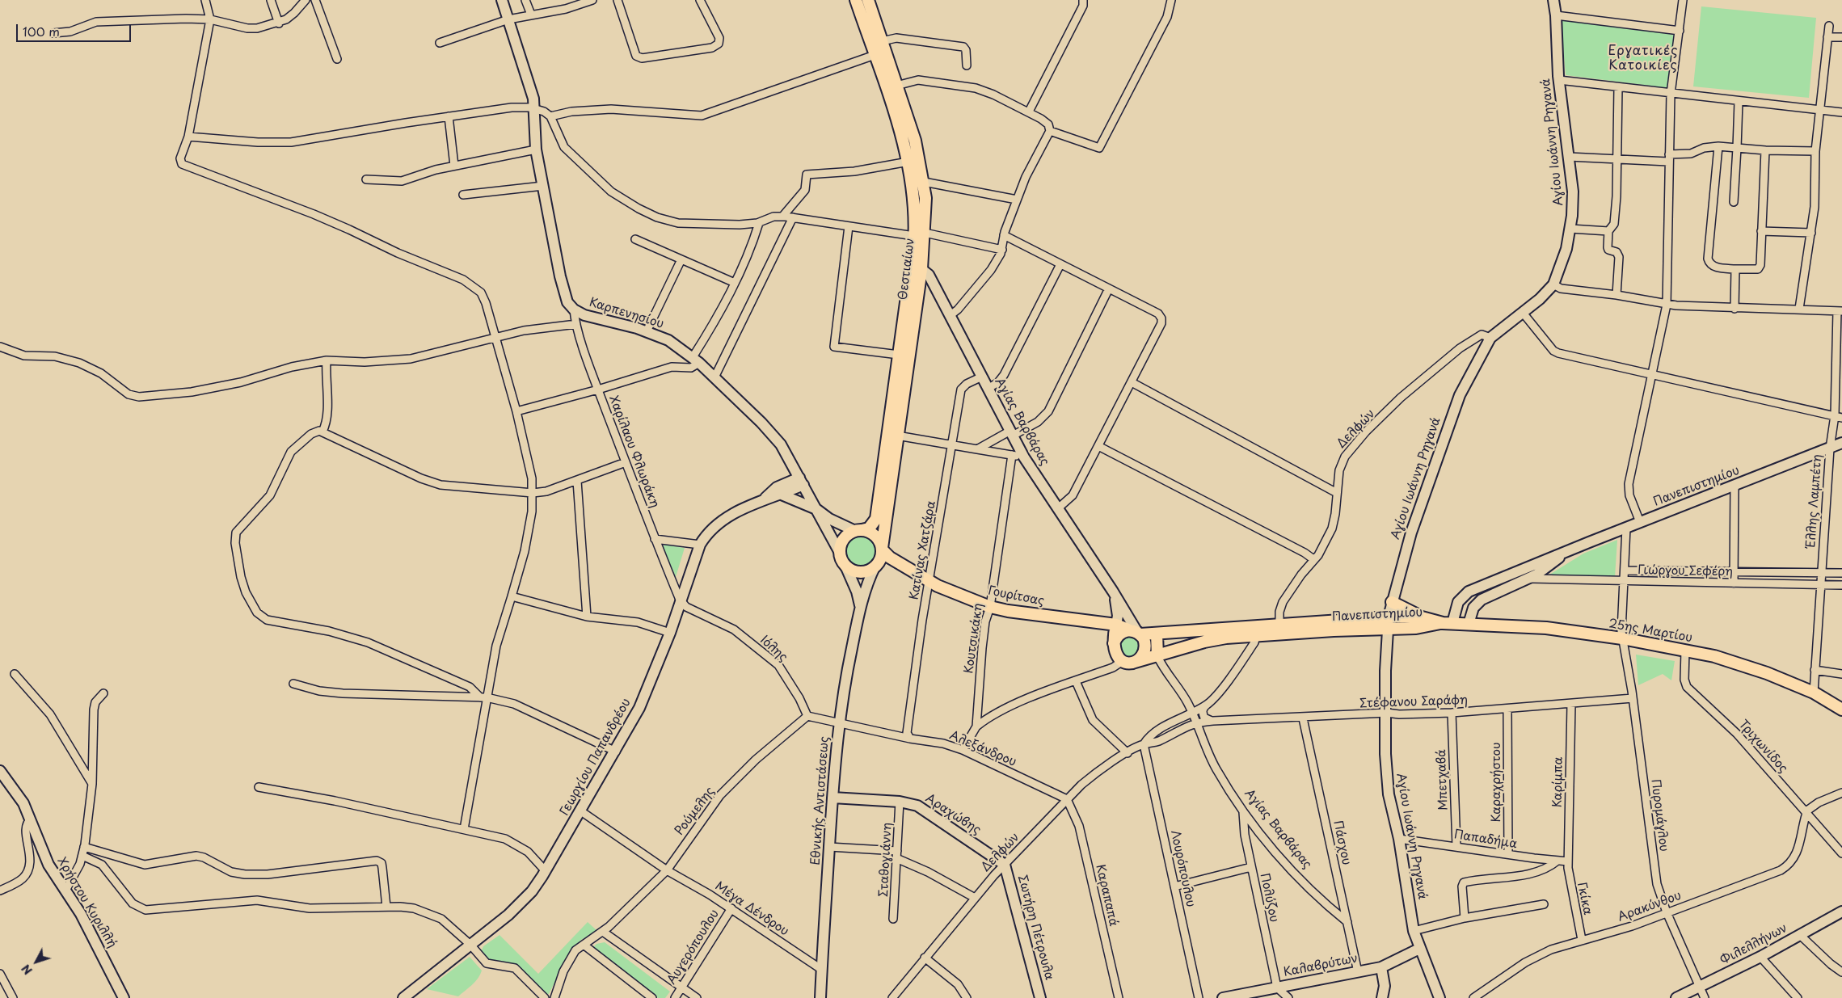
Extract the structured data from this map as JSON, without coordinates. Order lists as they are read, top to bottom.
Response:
{
  "streets": {
    "main road": [
      "Θεστιαίων",
      "Πανεπιστημίου",
      "Γουρίτσας",
      "25ης Μαρτίου"
    ],
    "street": [
      "Αγίου Ιωάννη Ρηγανά",
      "Καρπενησίου",
      "Αγίας Βαρβάρας",
      "Δελφών",
      "Χαρίλαου Φλωράκη",
      "Έλλης Λαμπέτη",
      "Κατίνας Χατζάρα",
      "Γιώργου Σεφέρη",
      "Κουτσικάκη",
      "Ιόλης",
      "Στέφανου Σαράφη",
      "Τριχωνίδος",
      "Αλεξάνδρου",
      "Γεωργίου Παπανδρέου",
      "Μπετχαβά",
      "Καραχρήστου",
      "Καρίμπα",
      "Εθνικής Αντιστάσεως",
      "Ρούμελης",
      "Αραχώβης",
      "Πυρομάγλου",
      "Παπαδήμα",
      "Πάσχου",
      "Σταθογιάννη",
      "Λουρόπουλου",
      "Καραπαπά",
      "Πολύζου",
      "Γκίκα",
      "Χρήστου Κυριλλή",
      "Αρακύνθου",
      "Μέγα Δένδρου",
      "Σωτήρη Πέτρουλα",
      "Φιλελλήνων",
      "Αυγερόπουλου",
      "Καλαβρύτων"
    ]
  },
  "crossings": [
    ["Αγίου Ιωάννη Ρηγανά", "Δελφών"],
    ["Αγίου Ιωάννη Ρηγανά", "Πανεπιστημίου"],
    ["Αγίου Ιωάννη Ρηγανά", "Στέφανου Σαράφη"],
    ["Αγίου Ιωάννη Ρηγανά", "Παπαδήμα"],
    ["Αγίου Ιωάννη Ρηγανά", "Καλαβρύτων"],
    ["Θεστιαίων", "Καρπενησίου"],
    ["Θεστιαίων", "Αγίας Βαρβάρας"],
    ["Θεστιαίων", "Γουρίτσας"],
    ["Θεστιαίων", "Εθνικής Αντιστάσεως"],
    ["Καρπενησίου", "Χαρίλαου Φλωράκη"],
    ["Καρπενησίου", "Γουρίτσας"],
    ["Καρπενησίου", "Εθνικής Αντιστάσεως"],
    ["Αγίας Βαρβάρας", "Δελφών"],
    ["Αγίας Βαρβάρας", "Πανεπιστημίου"],
    ["Αγίας Βαρβάρας", "Κατίνας Χατζάρα"],
    ["Αγίας Βαρβάρας", "Γουρίτσας"],
    ["Αγίας Βαρβάρας", "Στέφανου Σαράφη"],
    ["Αγίας Βαρβάρας", "Πάσχου"],
    ["Αγίας Βαρβάρας", "Πολύζου"],
    ["Δελφών", "Πανεπιστημίου"],
    ["Δελφών", "Στέφανου Σαράφη"],
    ["Δελφών", "Αλεξάνδρου"],
    ["Δελφών", "Αραχώβης"],
    ["Δελφών", "Λουρόπουλου"],
    ["Δελφών", "Καραπαπά"],
    ["Δελφών", "Σωτήρη Πέτρουλα"],
    ["Χαρίλαου Φλωράκη", "Ιόλης"],
    ["Χαρίλαου Φλωράκη", "Γεωργίου Παπανδρέου"],
    ["Πανεπιστημίου", "Έλλης Λαμπέτη"],
    ["Πανεπιστημίου", "Γιώργου Σεφέρη"],
    ["Πανεπιστημίου", "Γουρίτσας"],
    ["Πανεπιστημίου", "25ης Μαρτίου"],
    ["Πανεπιστημίου", "Πυρομάγλου"],
    ["Έλλης Λαμπέτη", "Γιώργου Σεφέρη"],
    ["Έλλης Λαμπέτη", "25ης Μαρτίου"],
    ["Κατίνας Χατζάρα", "Γουρίτσας"],
    ["Κατίνας Χατζάρα", "Αλεξάνδρου"],
    ["Γιώργου Σεφέρη", "Πυρομάγλου"],
    ["Γουρίτσας", "Κουτσικάκη"],
    ["Γουρίτσας", "Εθνικής Αντιστάσεως"],
    ["25ης Μαρτίου", "Τριχωνίδος"],
    ["25ης Μαρτίου", "Πυρομάγλου"],
    ["Κουτσικάκη", "Αλεξάνδρου"],
    ["Ιόλης", "Γεωργίου Παπανδρέου"],
    ["Ιόλης", "Ρούμελης"],
    ["Στέφανου Σαράφη", "Μπετχαβά"],
    ["Στέφανου Σαράφη", "Καραχρήστου"],
    ["Στέφανου Σαράφη", "Καρίμπα"],
    ["Στέφανου Σαράφη", "Πυρομάγλου"],
    ["Στέφανου Σαράφη", "Πάσχου"],
    ["Τριχωνίδος", "Αρακύνθου"],
    ["Αλεξάνδρου", "Εθνικής Αντιστάσεως"],
    ["Αλεξάνδρου", "Καραπαπά"],
    ["Γεωργίου Παπανδρέου", "Μέγα Δένδρου"],
    ["Μπετχαβά", "Παπαδήμα"],
    ["Καραχρήστου", "Παπαδήμα"],
    ["Καρίμπα", "Παπαδήμα"],
    ["Καρίμπα", "Γκίκα"],
    ["Εθνικής Αντιστάσεως", "Αραχώβης"],
    ["Εθνικής Αντιστάσεως", "Μέγα Δένδρου"],
    ["Ρούμελης", "Μέγα Δένδρου"],
    ["Αραχώβης", "Σταθογιάννη"],
    ["Αραχώβης", "Σωτήρη Πέτρουλα"],
    ["Πυρομάγλου", "Αρακύνθου"],
    ["Πυρομάγλου", "Φιλελλήνων"],
    ["Παπαδήμα", "Γκίκα"],
    ["Πάσχου", "Καλαβρύτων"],
    ["Πολύζου", "Καλαβρύτων"],
    ["Γκίκα", "Αρακύνθου"],
    ["Μέγα Δένδρου", "Αυγερόπουλου"]
  ],
  "districts": ["Εργατικές Κατοικίες"],
  "scale_bar": "100 m",
  "north": "bottom left"
}
